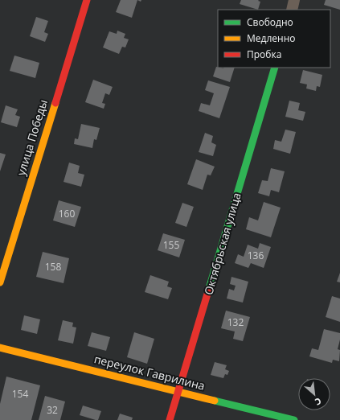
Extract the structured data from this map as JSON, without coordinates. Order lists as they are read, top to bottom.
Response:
{
  "streets": {
    "street": ["улица Победы", "Октябрьская улица", "переулок Гаврилина"]
  },
  "crossings": [
    ["Октябрьская улица", "переулок Гаврилина"]
  ],
  "house_numbers": [
    "160",
    "155",
    "136",
    "158",
    "132",
    "154",
    "32"
  ],
  "legend": ["Свободно", "Медленно", "Пробка"],
  "north": "bottom right"
}
